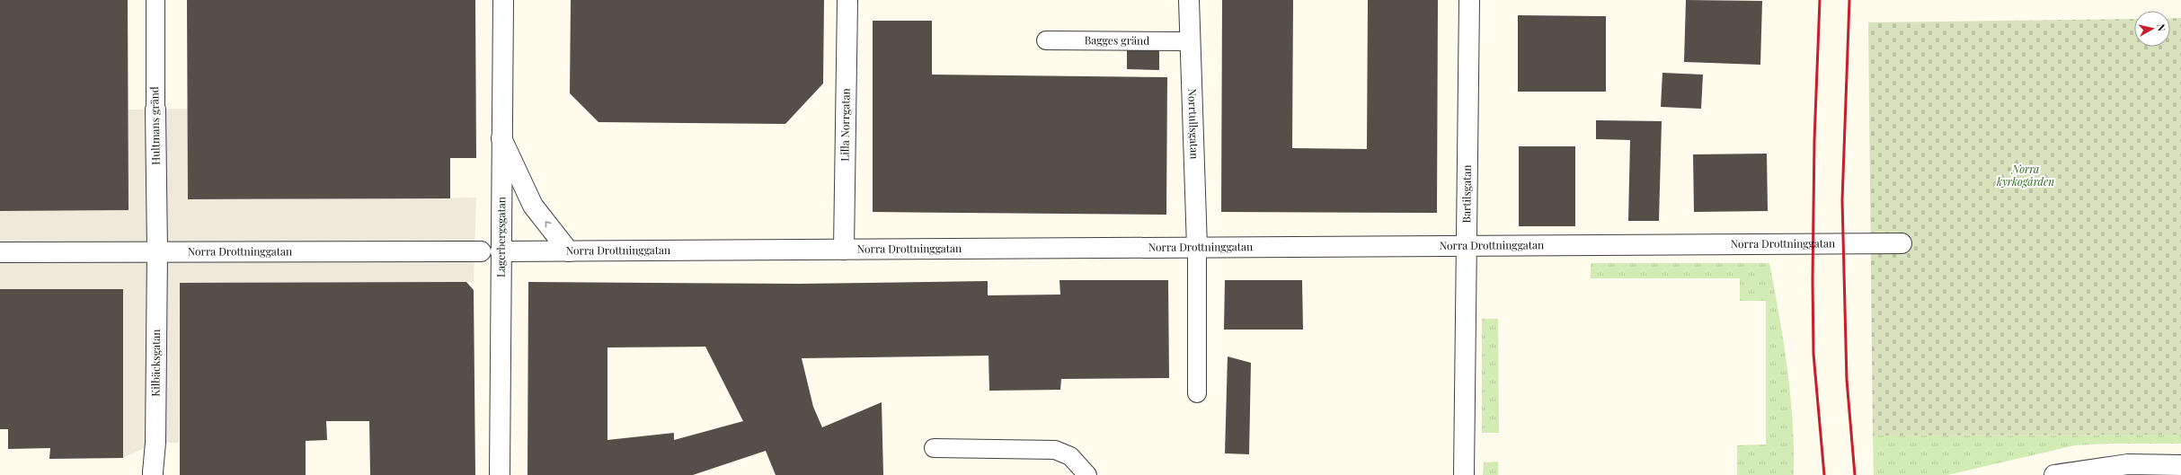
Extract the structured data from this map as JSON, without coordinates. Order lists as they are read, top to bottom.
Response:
{
  "streets": {
    "street": [
      "Norrtullsgatan",
      "Lilla Norrgatan",
      "Hultmans gränd",
      "Bartilsgatan",
      "Lagerbergsgatan",
      "Norra Drottninggatan",
      "Kilbäcksgatan"
    ],
    "lane": ["Bagges gränd"]
  },
  "crossings": [
    ["Bagges gränd", "Norrtullsgatan"],
    ["Norrtullsgatan", "Norra Drottninggatan"],
    ["Lilla Norrgatan", "Norra Drottninggatan"],
    ["Hultmans gränd", "Norra Drottninggatan"],
    ["Hultmans gränd", "Kilbäcksgatan"],
    ["Bartilsgatan", "Norra Drottninggatan"],
    ["Lagerbergsgatan", "Norra Drottninggatan"],
    ["Norra Drottninggatan", "Kilbäcksgatan"]
  ],
  "parks": ["Norra kyrkogården"],
  "north": "right"
}
